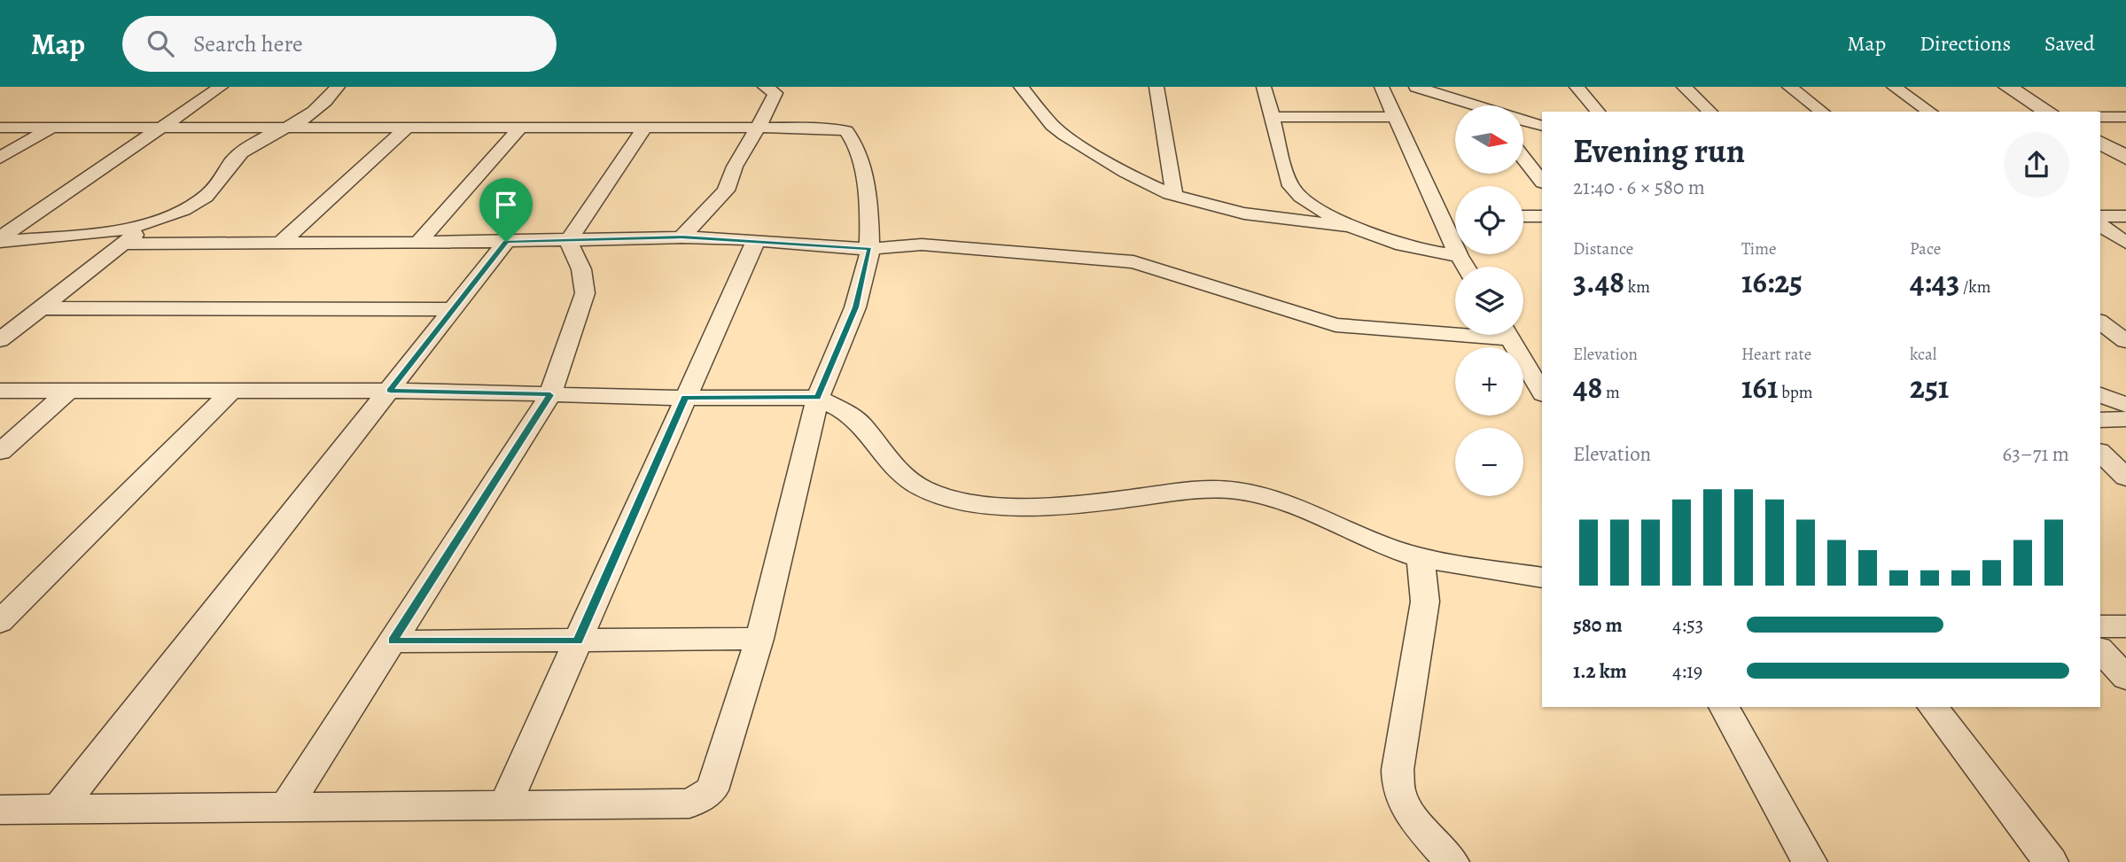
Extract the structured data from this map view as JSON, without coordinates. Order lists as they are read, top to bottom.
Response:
{
  "north": "right",
  "page": {
    "header": "Map",
    "search": "Search here",
    "nav": ["Map", "Directions", "Saved"],
    "map_buttons": ["+", "−"],
    "heading": ["Evening run", "21:40 · 6 × 580 m"],
    "stats": [
      ["Distance", "3.48 km"],
      ["Time", "16:25"],
      ["Pace", "4:43 /km"],
      ["Elevation", "48 m"],
      ["Heart rate", "161 bpm"],
      ["kcal", "251"]
    ],
    "chart": ["Elevation", "63–71 m"],
    "list": [
      {
        "name": "580 m",
        "note": "4:53"
      },
      {
        "name": "1.2 km",
        "note": "4:19"
      }
    ]
  }
}
